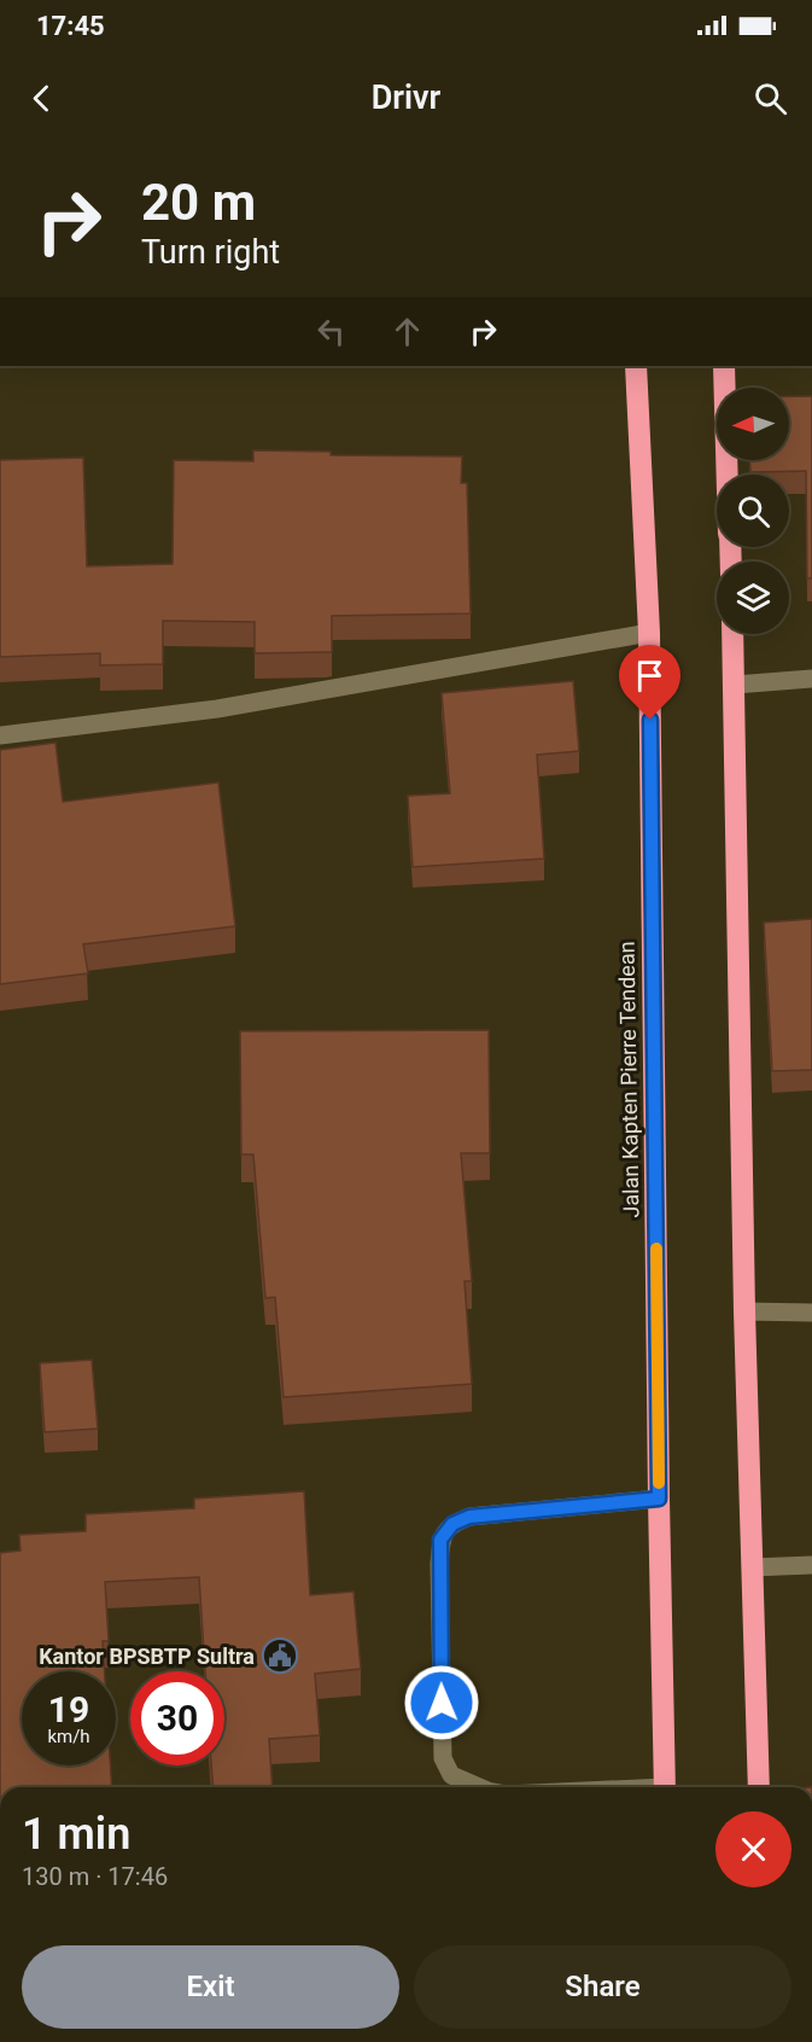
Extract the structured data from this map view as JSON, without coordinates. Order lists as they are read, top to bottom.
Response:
{
  "streets": {
    "highway": ["Jalan Kapten Pierre Tendean"]
  },
  "places": {
    "public building": ["Kantor BPSBTP Sultra"]
  },
  "north": "left",
  "page": {
    "status": "17:45",
    "header": "Drivr",
    "turn": ["20 m", "Turn right"],
    "speed": "19 km/h",
    "limit": "30",
    "heading": ["1 min", "130 m · 17:46"],
    "buttons": ["Exit", "Share"]
  }
}
